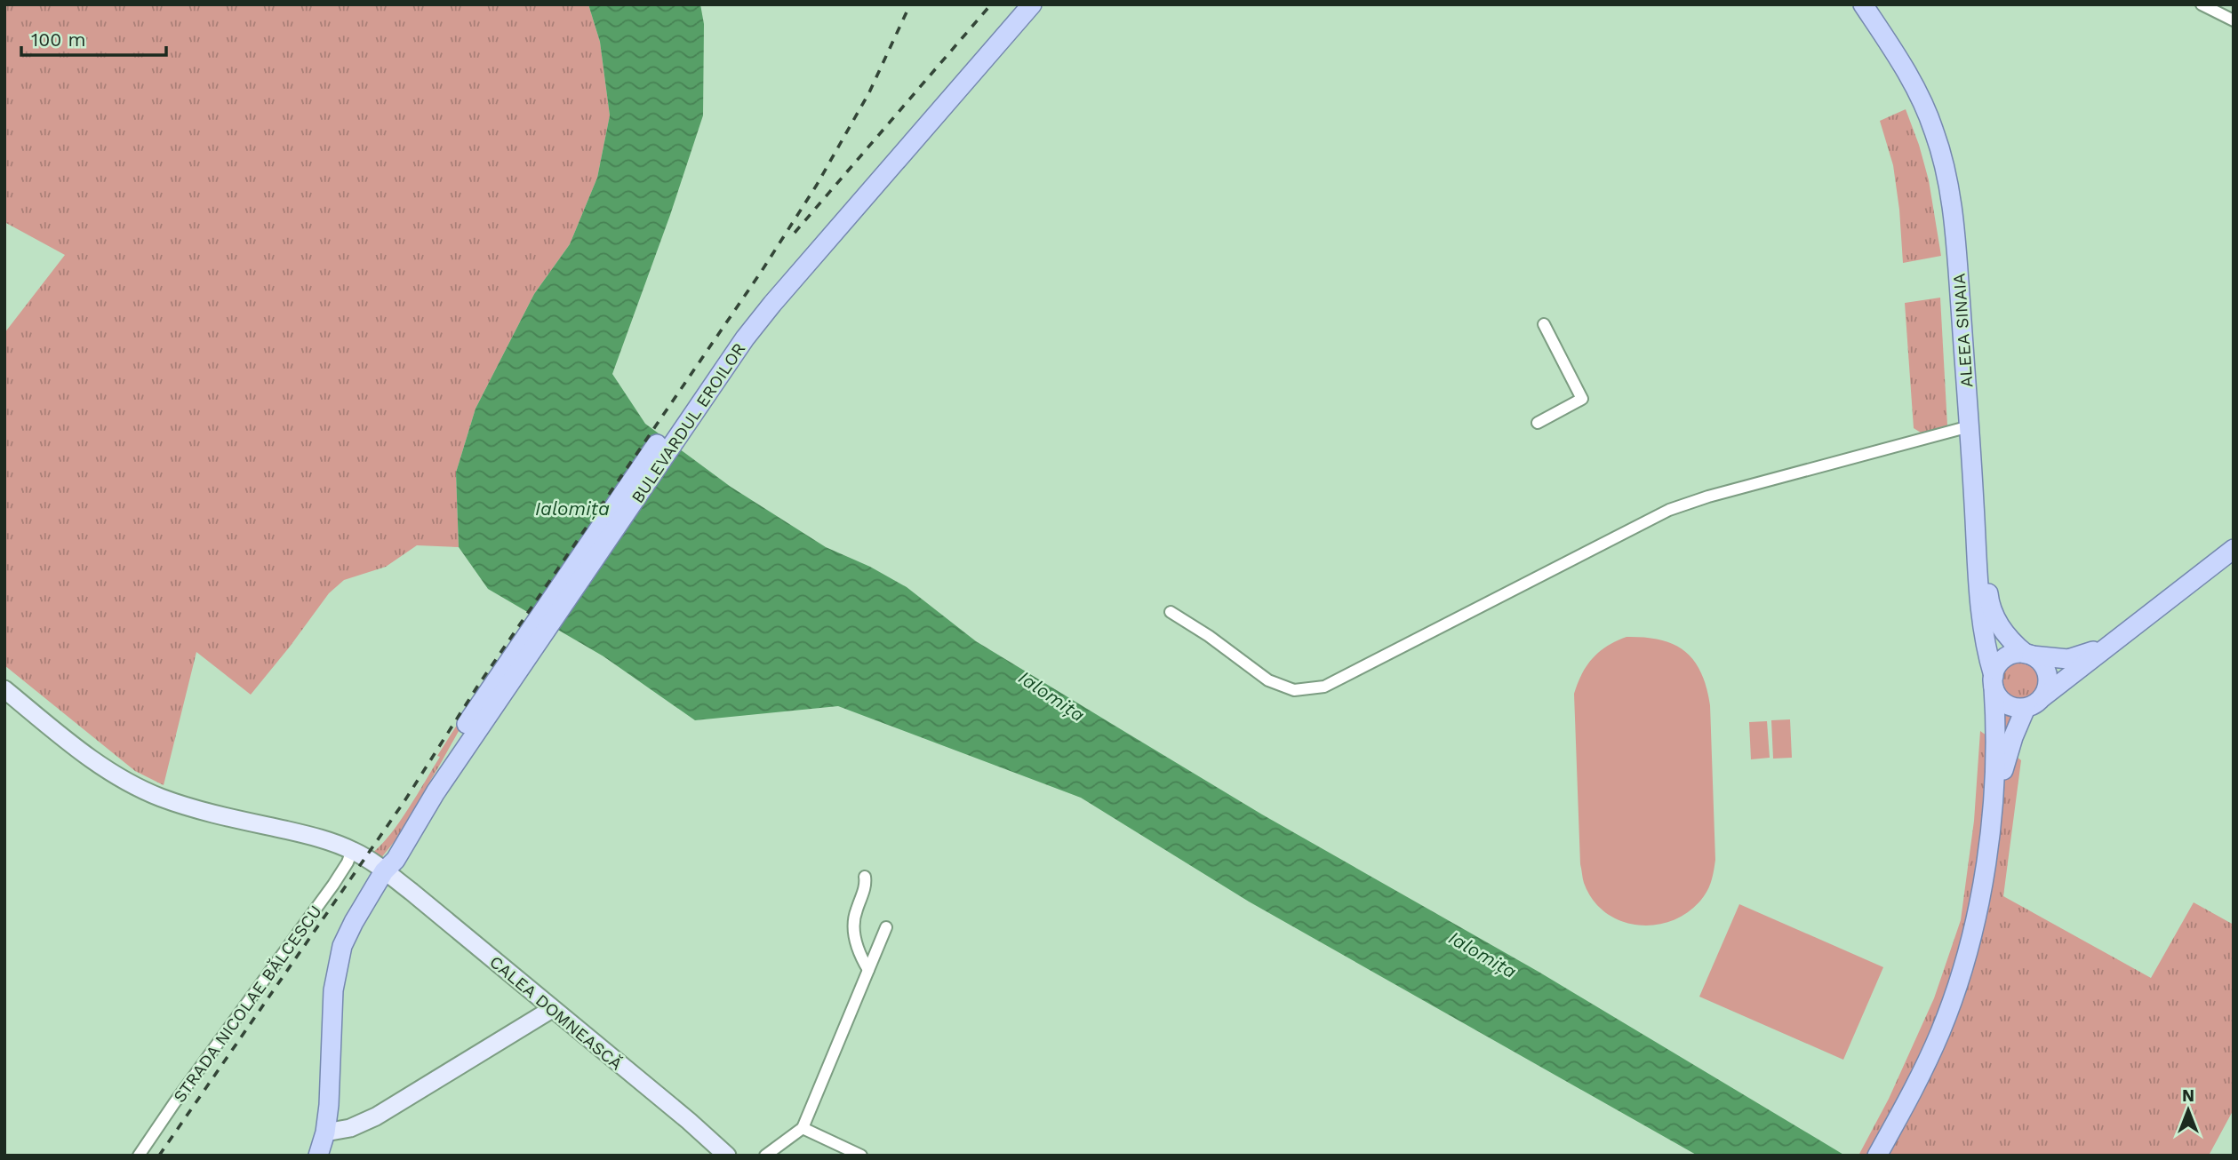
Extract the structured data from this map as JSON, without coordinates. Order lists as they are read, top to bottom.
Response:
{
  "streets": {
    "main road": ["ALEEA SINAIA", "BULEVARDUL EROILOR", "CALEA DOMNEASCĂ"],
    "street": ["STRADA NICOLAE BĂLCESCU"]
  },
  "crossings": [
    ["BULEVARDUL EROILOR", "CALEA DOMNEASCĂ"]
  ],
  "water": ["Ialomița"],
  "scale_bar": "100 m",
  "north": "top"
}
